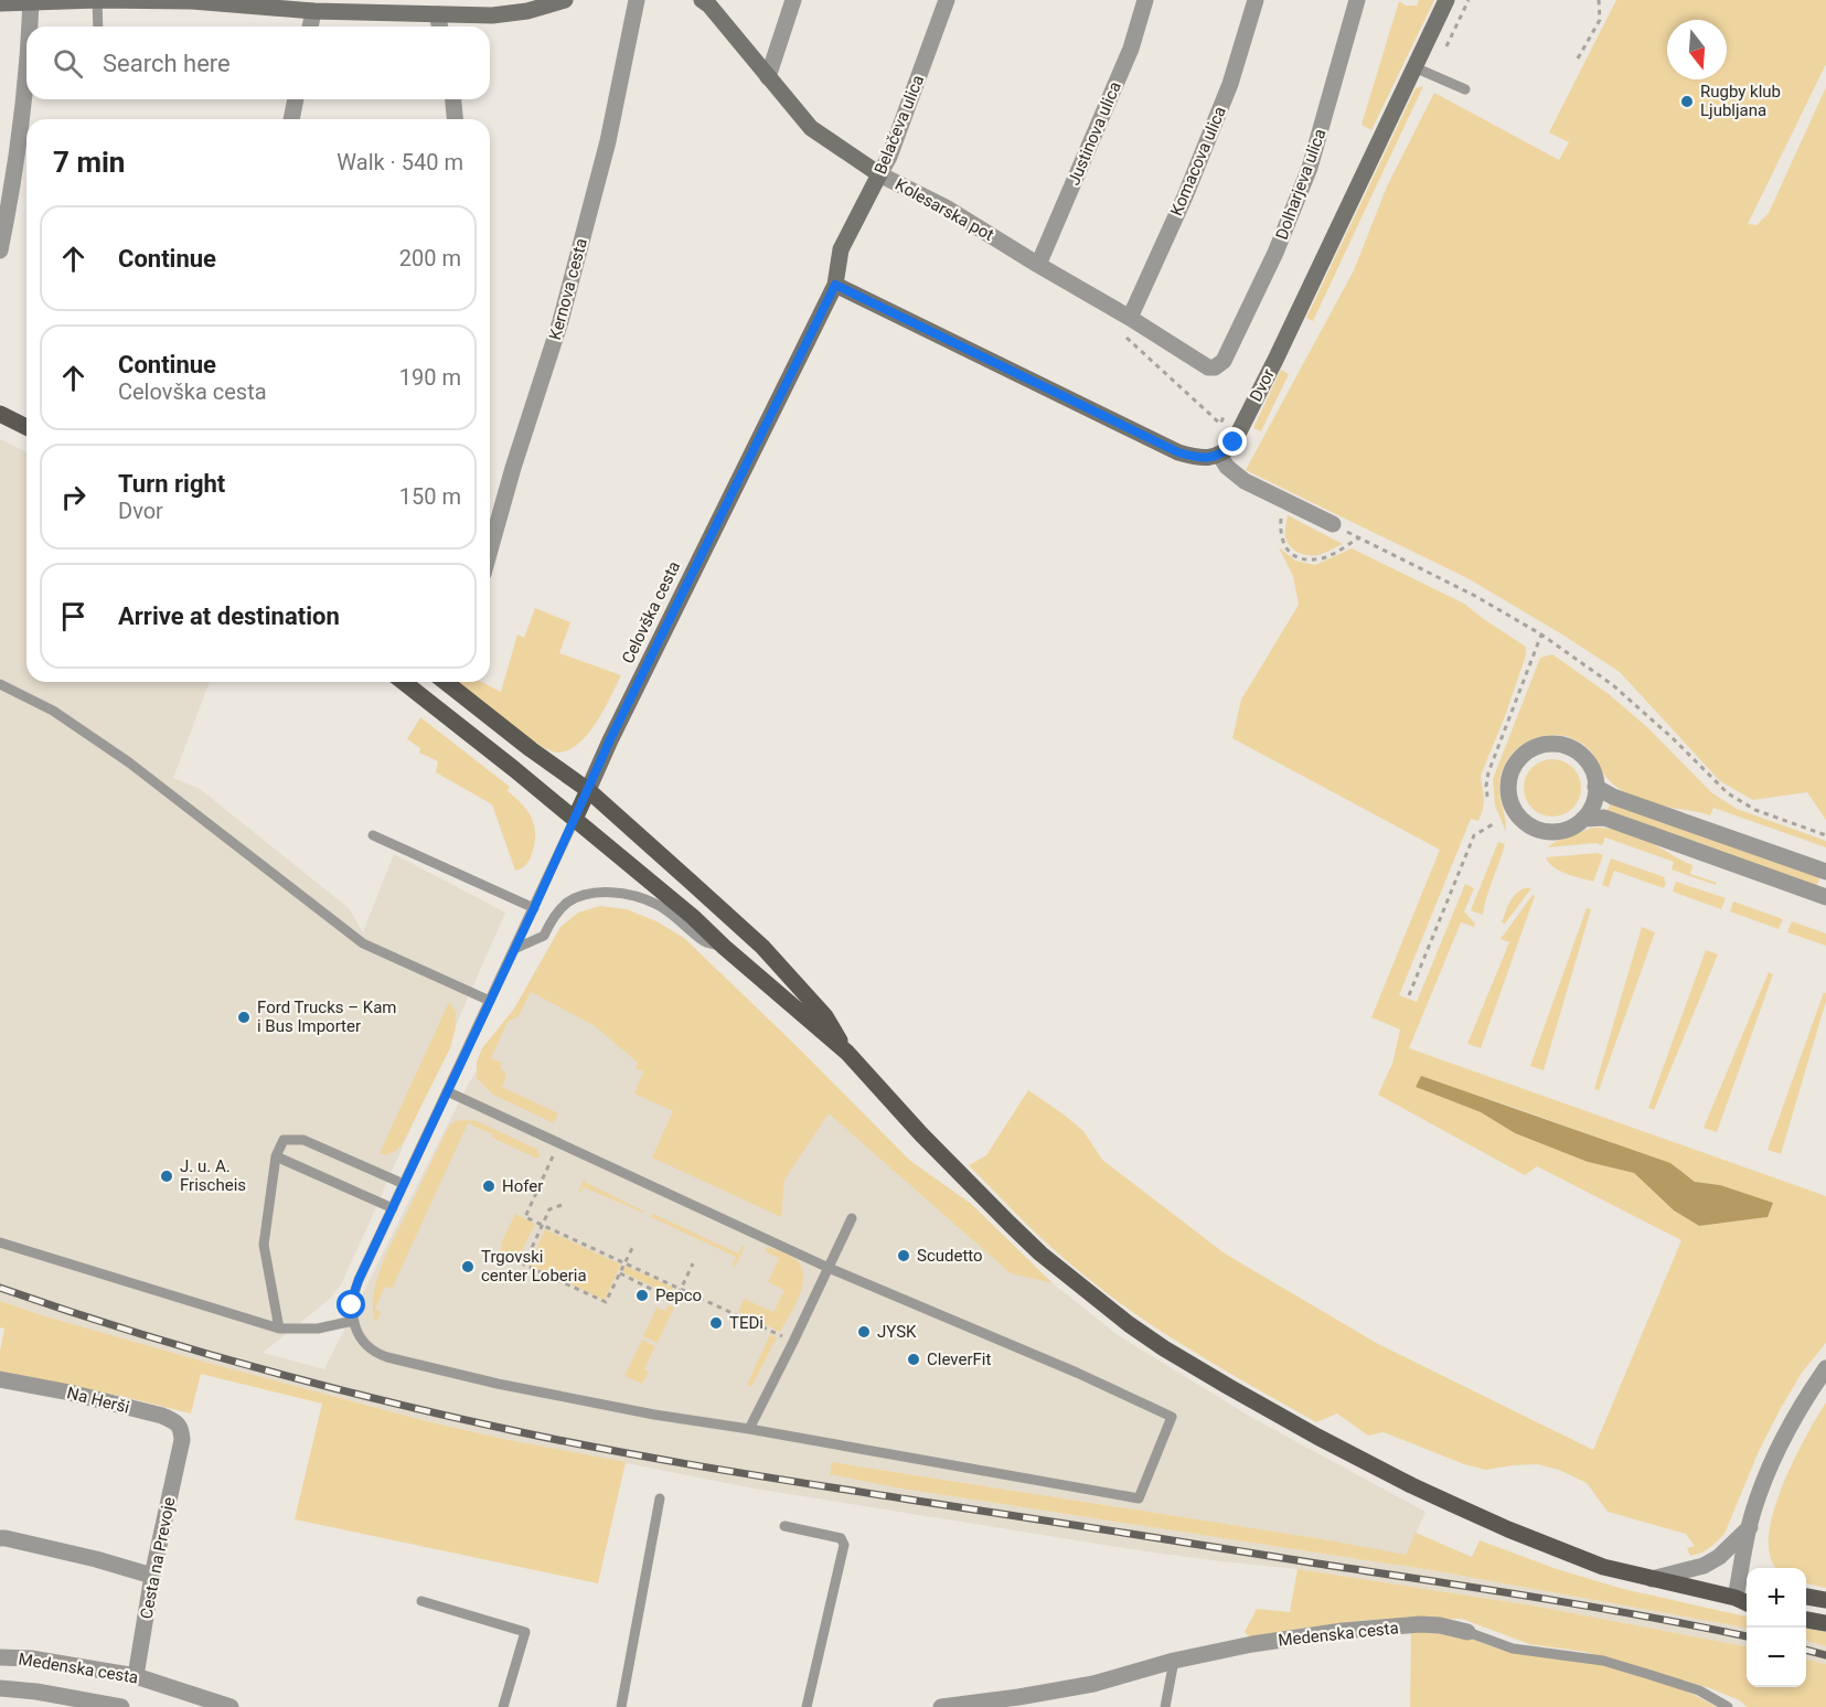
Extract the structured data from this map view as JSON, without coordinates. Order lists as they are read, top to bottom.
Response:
{
  "streets": {
    "street": [
      "Belačeva ulica",
      "Justinova ulica",
      "Komacova ulica",
      "Dolharjeva ulica",
      "Kolesarska pot",
      "Kernova cesta",
      "Dvor",
      "Celovška cesta",
      "Na Herši",
      "Cesta na Prevoje",
      "Medenska cesta"
    ]
  },
  "crossings": [
    ["Belačeva ulica", "Kolesarska pot"],
    ["Belačeva ulica", "Celovška cesta"],
    ["Justinova ulica", "Kolesarska pot"],
    ["Komacova ulica", "Kolesarska pot"],
    ["Dolharjeva ulica", "Kolesarska pot"],
    ["Na Herši", "Cesta na Prevoje"],
    ["Cesta na Prevoje", "Medenska cesta"]
  ],
  "places": [
    "Rugby klub Ljubljana",
    "Ford Trucks – Kam i Bus Importer",
    "J. u. A. Frischeis",
    "Hofer",
    "Scudetto",
    "Trgovski center Loberia",
    "Pepco",
    "TEDi",
    "JYSK",
    "CleverFit"
  ],
  "north": "bottom",
  "page": {
    "search": "Search here",
    "heading": ["7 min", "Walk · 540 m"],
    "list": [
      ["Continue", "200 m"],
      ["Continue", "Celovška cesta", "190 m"],
      ["Turn right", "Dvor", "150 m"],
      "Arrive at destination"
    ],
    "map_buttons": ["+", "−"]
  }
}
